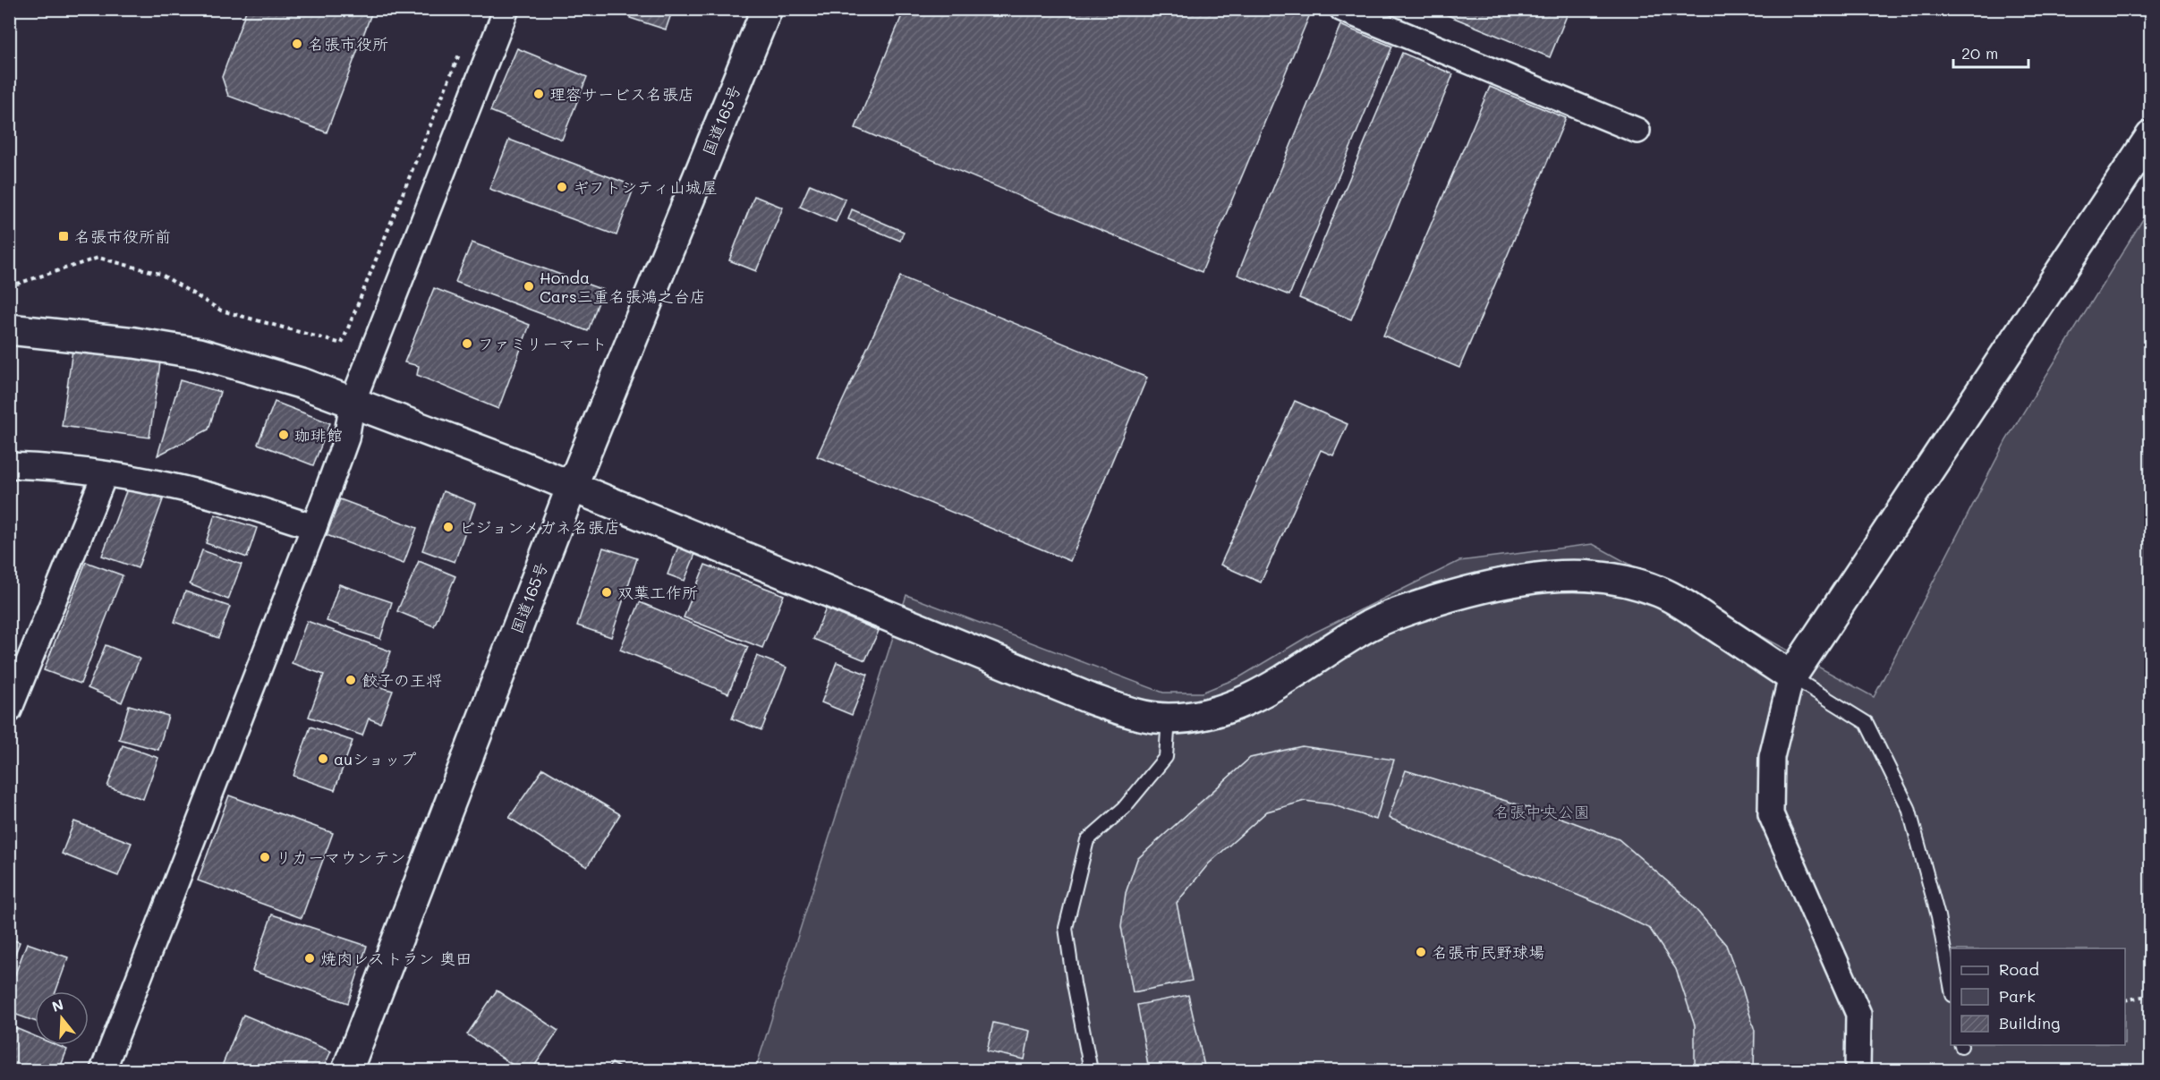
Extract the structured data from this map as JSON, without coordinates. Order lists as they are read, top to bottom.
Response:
{
  "streets": {
    "main road": ["国道165号"]
  },
  "parks": ["名張中央公園"],
  "places": {
    "other": [
      "名張市役所",
      "理容サービス名張店",
      "ギフトシティ山城屋",
      "Honda Cars三重名張鴻之台店",
      "ファミリーマート",
      "珈琲館",
      "ビジョンメガネ名張店",
      "双葉工作所",
      "餃子の王将",
      "auショップ",
      "リカーマウンテン",
      "名張市民野球場",
      "焼肉レストラン 奥田"
    ],
    "transit": ["名張市役所前"]
  },
  "legend": ["Road", "Park", "Building"],
  "scale_bar": "20 m",
  "north": "top"
}
